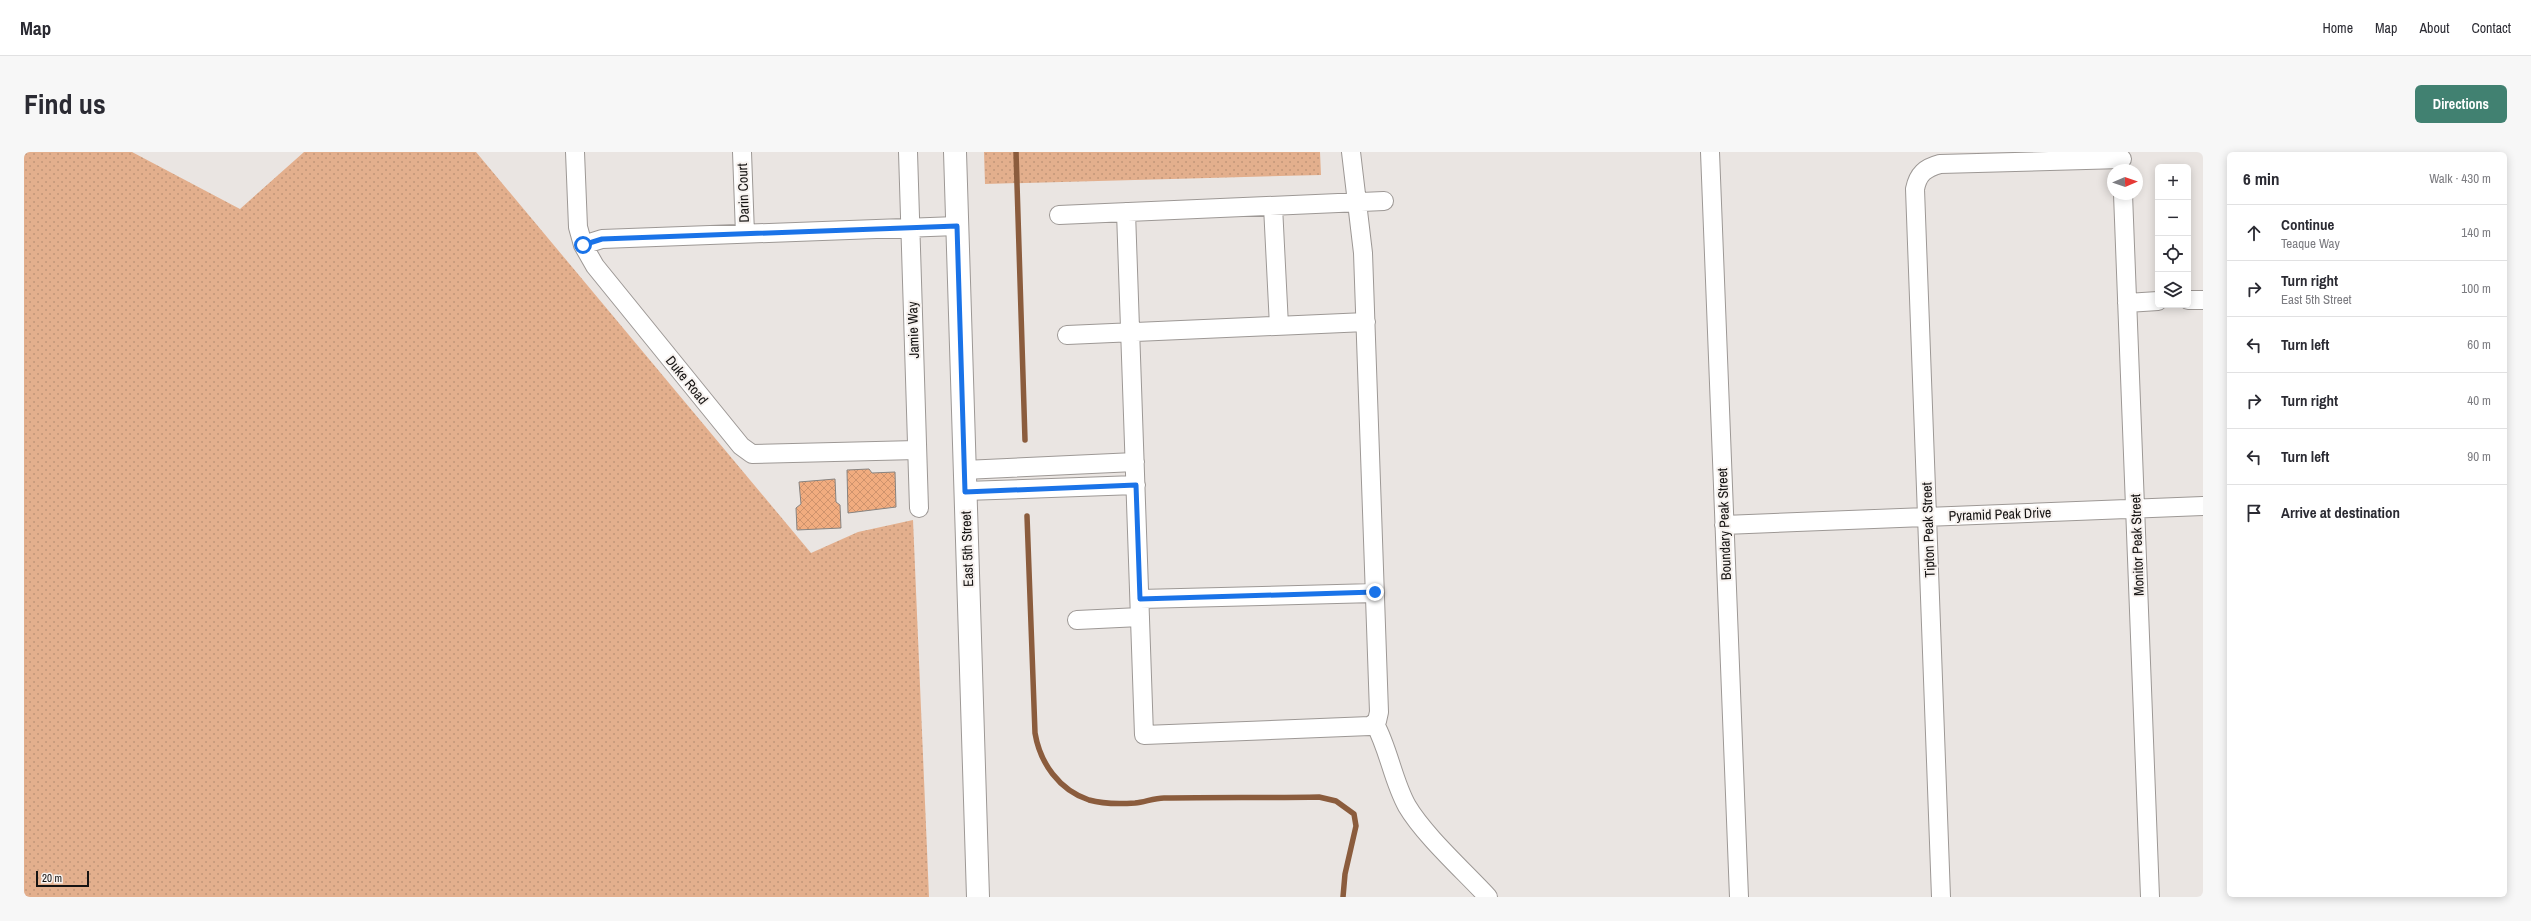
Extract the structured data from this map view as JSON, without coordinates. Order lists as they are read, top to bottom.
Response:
{
  "streets": {
    "main road": ["East 5th Street"],
    "street": [
      "Darin Court",
      "Jamie Way",
      "Duke Road",
      "Pyramid Peak Drive",
      "Boundary Peak Street",
      "Tipton Peak Street",
      "Monitor Peak Street"
    ]
  },
  "crossings": [
    ["Jamie Way", "Duke Road"],
    ["Pyramid Peak Drive", "Boundary Peak Street"],
    ["Pyramid Peak Drive", "Tipton Peak Street"],
    ["Pyramid Peak Drive", "Monitor Peak Street"]
  ],
  "scale_bar": "20 m",
  "north": "right",
  "page": {
    "header": "Map",
    "nav": [
      "Home",
      "Map",
      "About",
      "Contact"
    ],
    "title": "Find us",
    "buttons": "Directions",
    "heading": ["6 min", "Walk · 430 m"],
    "map_buttons": ["+", "−"],
    "list": [
      ["Continue", "Teaque Way", "140 m"],
      ["Turn right", "East 5th Street", "100 m"],
      ["Turn left", "60 m"],
      ["Turn right", "40 m"],
      ["Turn left", "90 m"],
      "Arrive at destination"
    ],
    "scale": "20 m"
  }
}
